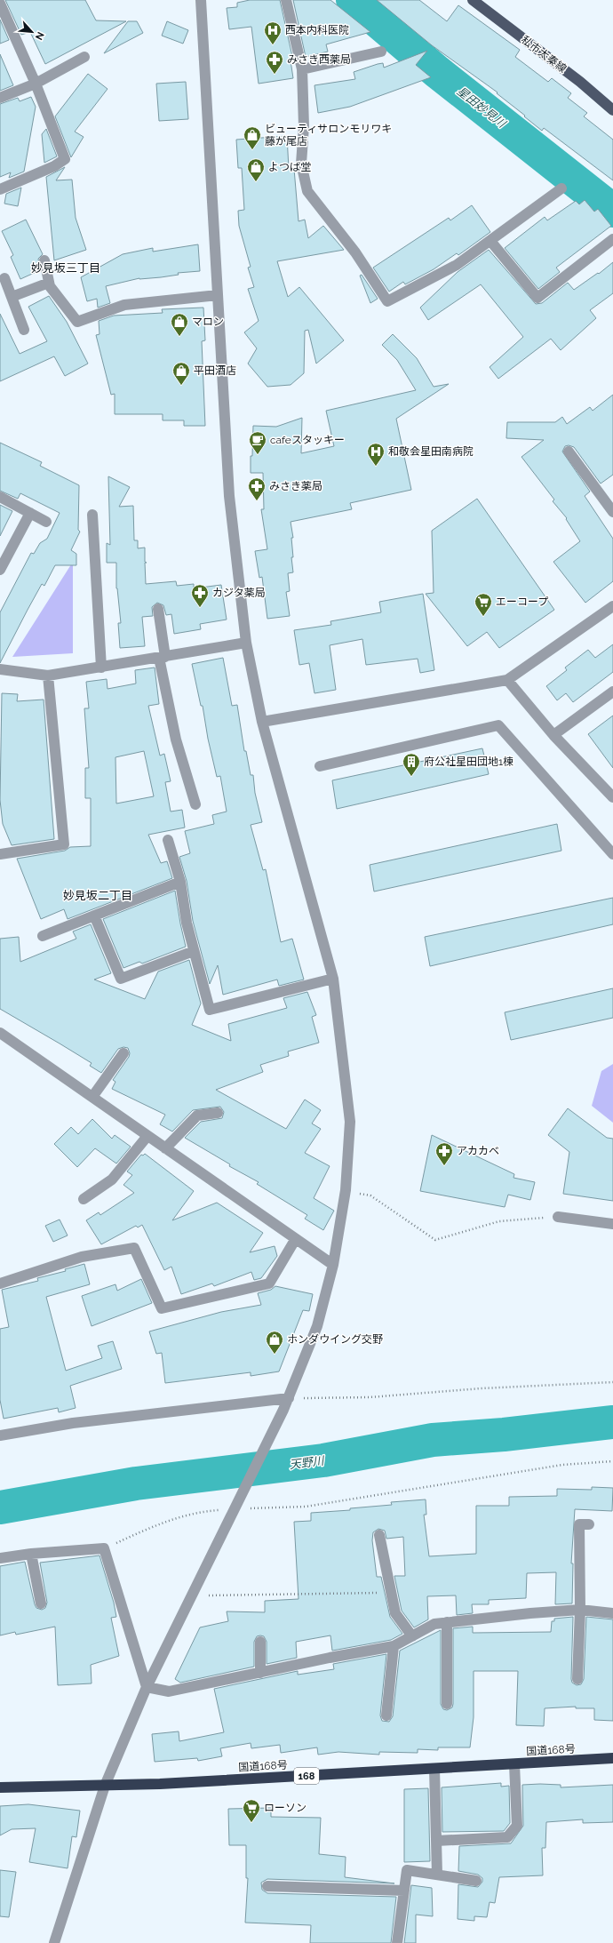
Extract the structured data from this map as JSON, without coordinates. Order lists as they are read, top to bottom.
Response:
{
  "streets": {
    "highway": ["国道168号", "168"],
    "main road": ["私市太秦線"]
  },
  "districts": ["妙見坂三丁目", "妙見坂二丁目"],
  "water": ["星田妙見川", "天野川"],
  "places": {
    "hospital": ["西本内科医院", "和敬会星田南病院"],
    "pharmacy": [
      "みさき西薬局",
      "みさき薬局",
      "カジタ薬局",
      "アカカベ"
    ],
    "shop": [
      "ビューティサロンモリワキ 藤が尾店",
      "よつば堂",
      "マロン",
      "平田酒店",
      "ホンダウイング交野"
    ],
    "cafe": ["cafeスタッキー"],
    "supermarket": ["エーコープ", "ローソン"],
    "building": ["府公社星田団地1棟"]
  },
  "north": "bottom right"
}
